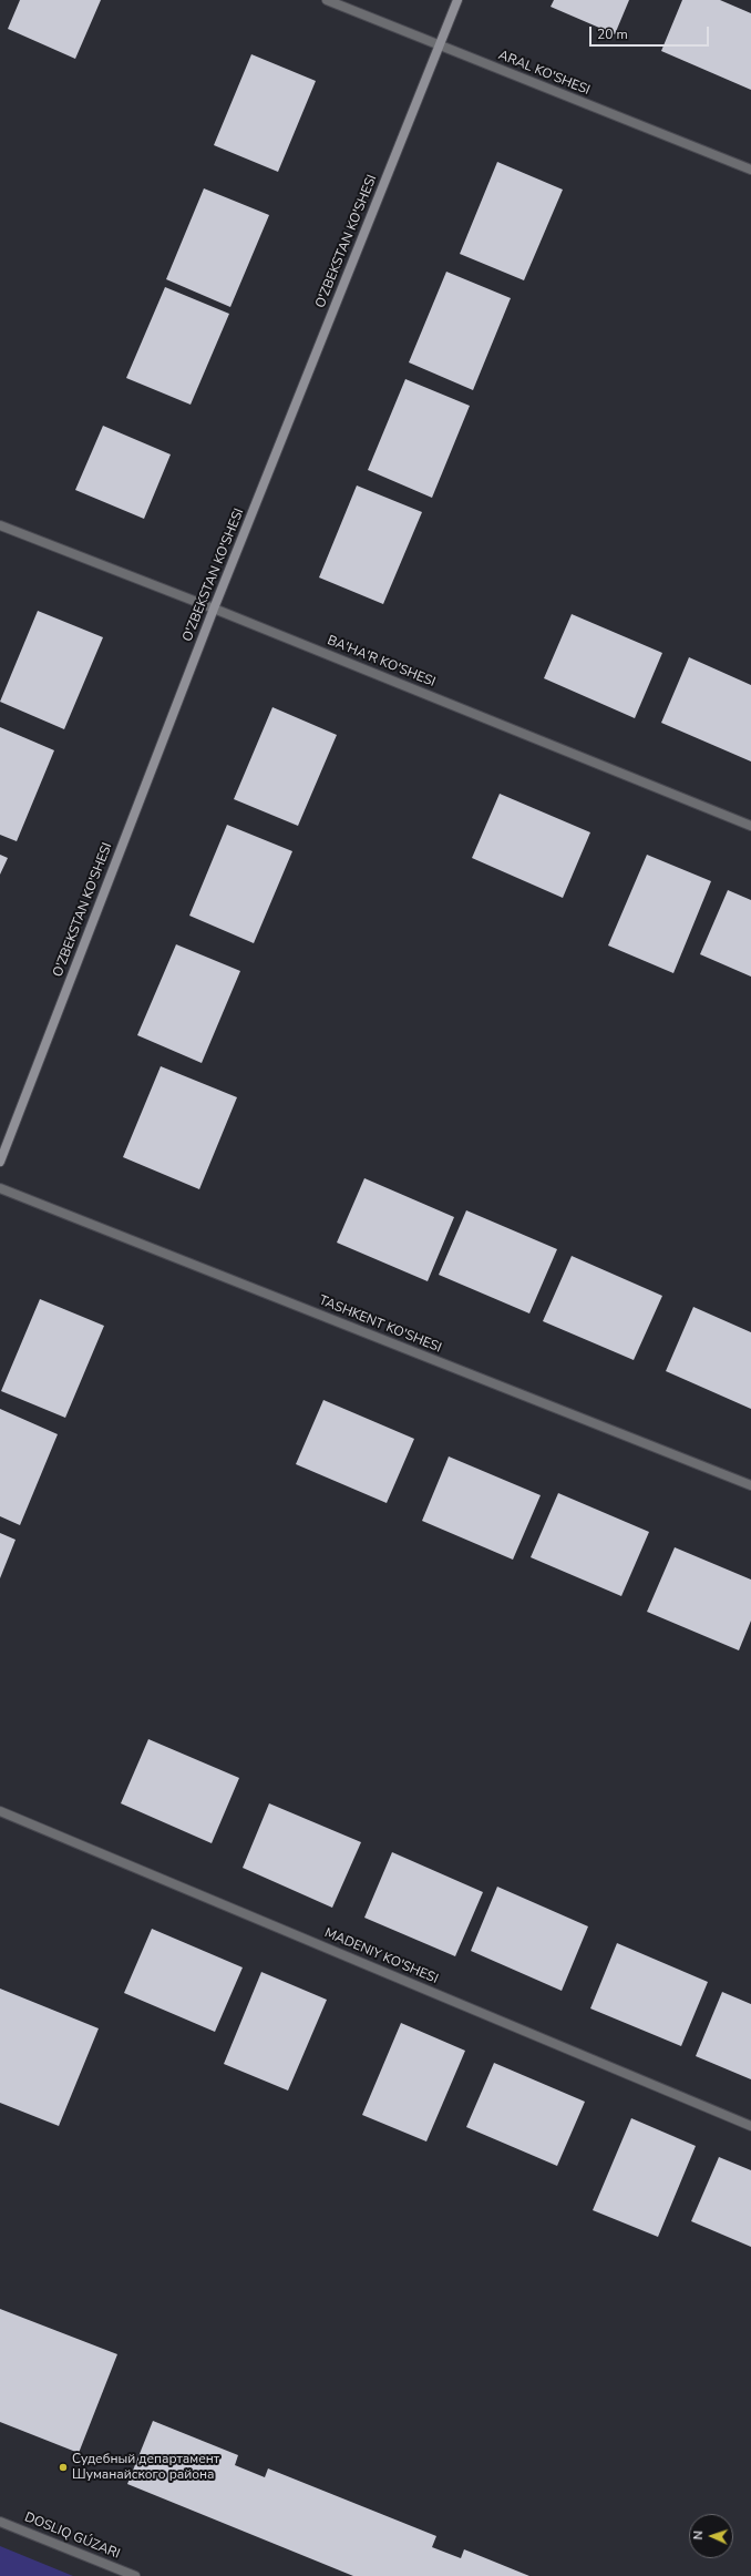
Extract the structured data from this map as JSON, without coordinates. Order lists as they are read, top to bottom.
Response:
{
  "streets": {
    "main road": ["O'ZBEKSTAN KO'SHESI"],
    "street": [
      "ARAL KO'SHESI",
      "BA'HA'R KO'SHESI",
      "TASHKENT KO'SHESI",
      "MADENIY KO'SHESI"
    ]
  },
  "crossings": [
    ["ARAL KO'SHESI", "O'ZBEKSTAN KO'SHESI"],
    ["O'ZBEKSTAN KO'SHESI", "BA'HA'R KO'SHESI"]
  ],
  "places": ["Судебный департамент Шуманайского района"],
  "scale_bar": "20 m",
  "north": "left"
}
